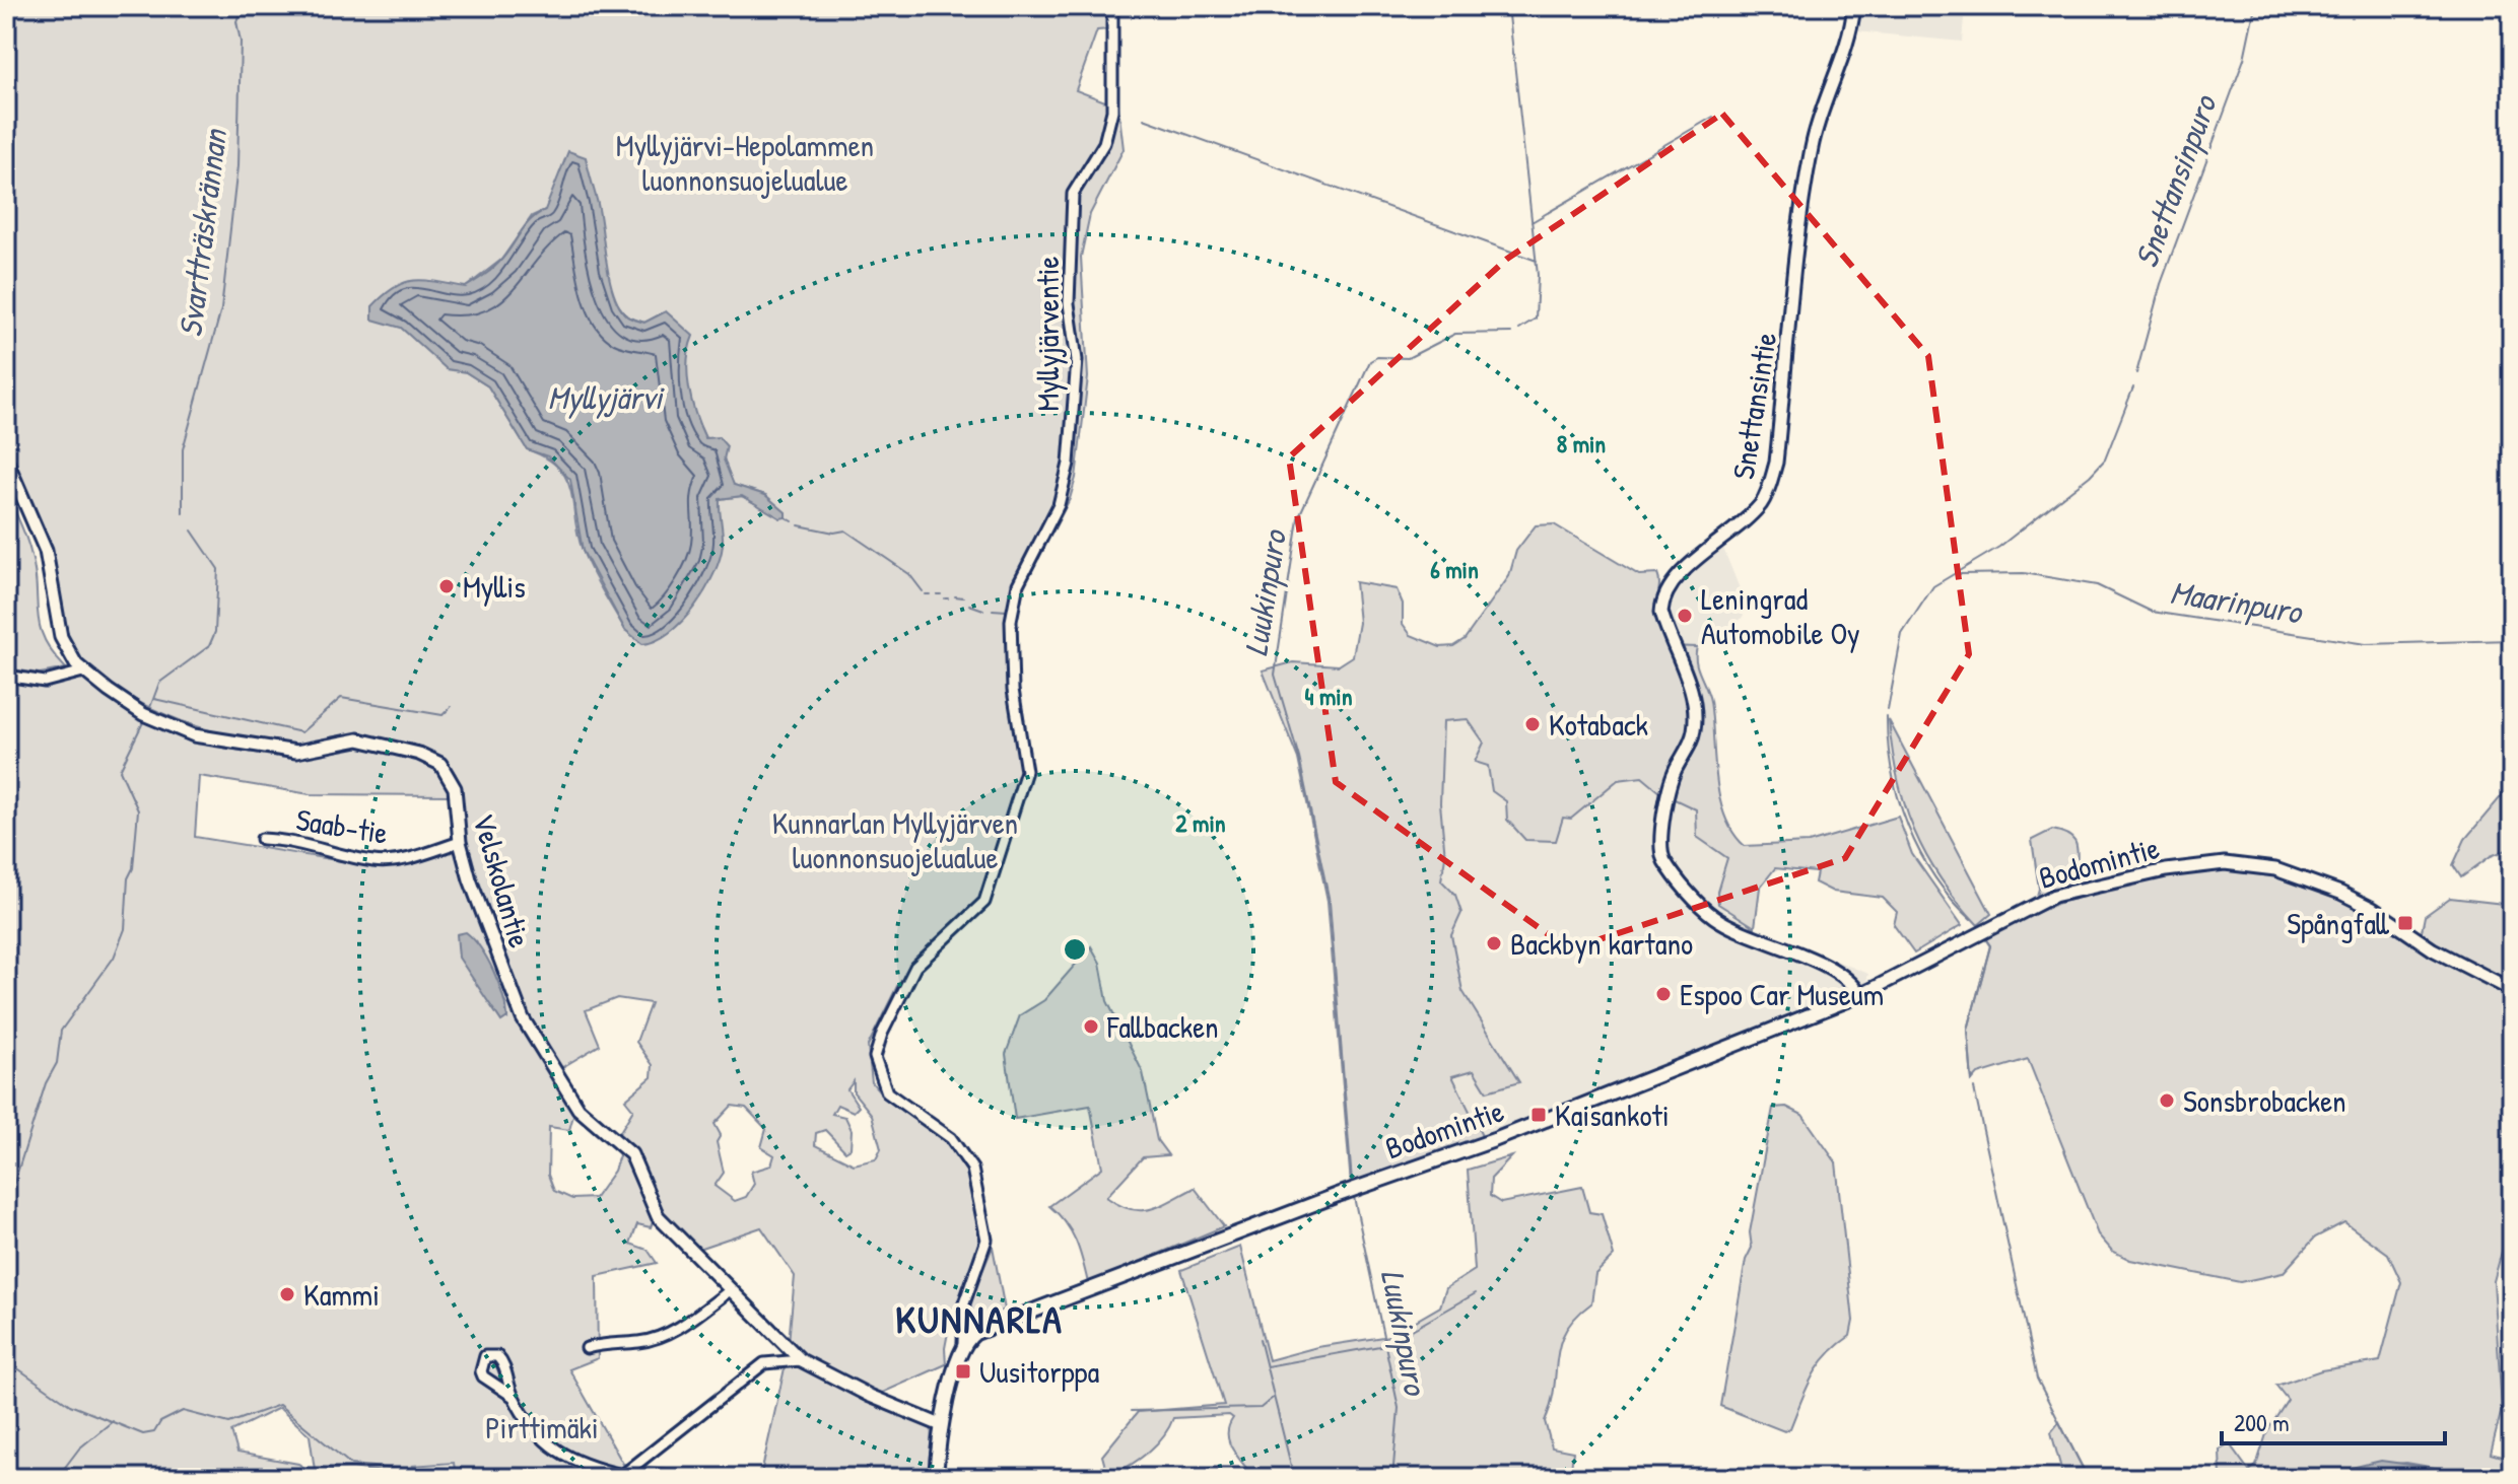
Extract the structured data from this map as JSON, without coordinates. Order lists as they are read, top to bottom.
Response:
{
  "streets": {
    "main road": ["Bodomintie"],
    "street": [
      "Myllyjärventie",
      "Snettansintie",
      "Saab-tie",
      "Velskolantie"
    ]
  },
  "crossings": [
    ["Myllyjärventie", "Bodomintie"],
    ["Snettansintie", "Bodomintie"],
    ["Saab-tie", "Velskolantie"]
  ],
  "districts": ["KUNNARLA"],
  "water": [
    "Snettansinpuro",
    "Svartträskrännan",
    "Myllyjärvi",
    "Luukinpuro",
    "Maarinpuro"
  ],
  "parks": ["Myllyjärvi-Hepolammen luonnonsuojelualue", "Kunnarlan Myllyjärven luonnonsuojelualue", "Pirttimäki"],
  "places": {
    "other": [
      "Myllis",
      "Leningrad Automobile Oy",
      "Kotaback",
      "Backbyn kartano",
      "Espoo Car Museum",
      "Fallbacken",
      "Sonsbrobacken",
      "Kammi"
    ],
    "transit": ["Spångfall", "Kaisankoti", "Uusitorppa"]
  },
  "scale_bar": "200 m",
  "rings": [
    "8 min",
    "6 min",
    "4 min",
    "2 min"
  ]
}
